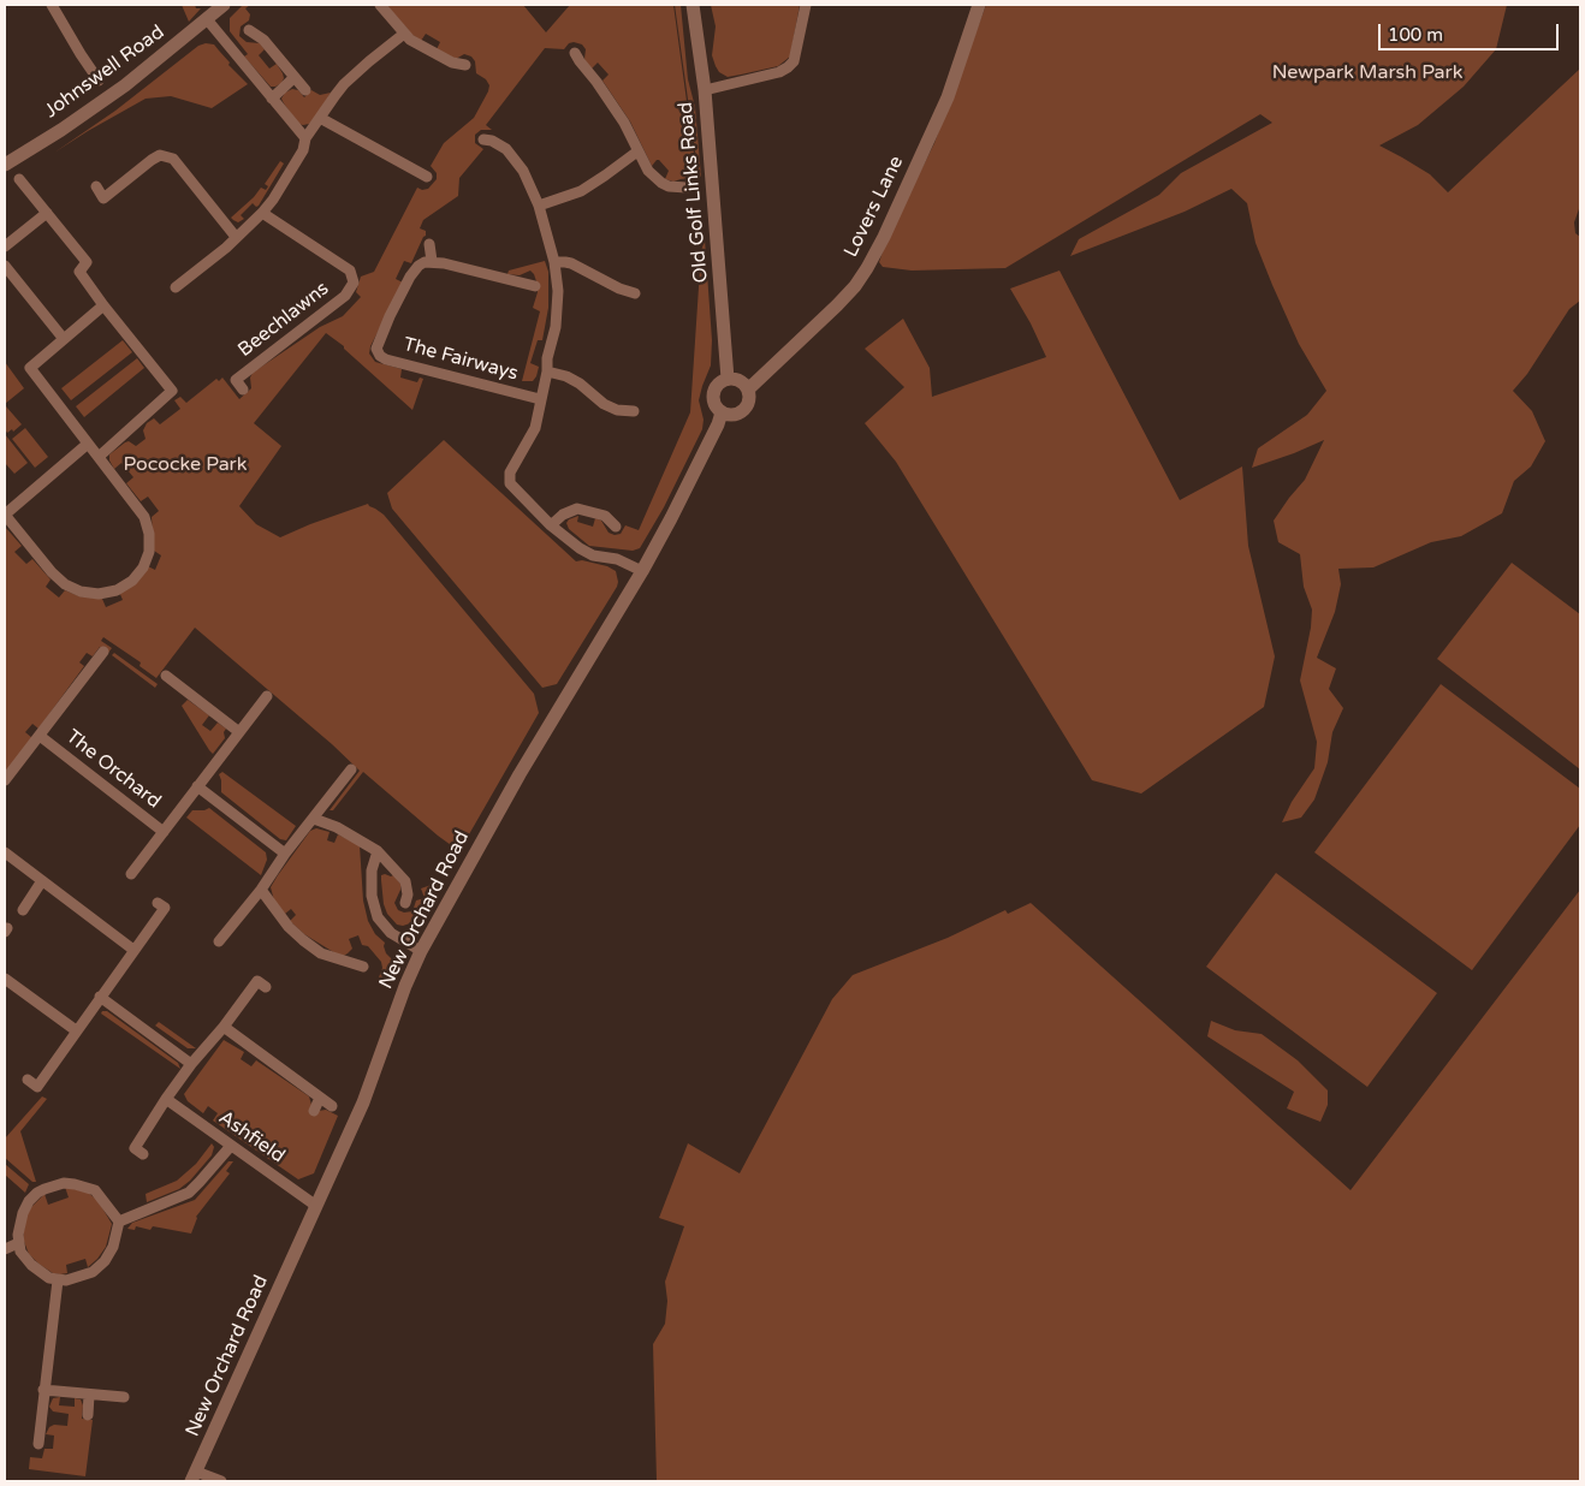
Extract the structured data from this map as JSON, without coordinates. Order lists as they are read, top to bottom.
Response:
{
  "streets": {
    "street": [
      "Johnswell Road",
      "Old Golf Links Road",
      "Lovers Lane",
      "Beechlawns",
      "The Fairways",
      "The Orchard",
      "New Orchard Road",
      "Ashfield"
    ]
  },
  "crossings": [
    ["Old Golf Links Road", "Lovers Lane"],
    ["Old Golf Links Road", "New Orchard Road"],
    ["Lovers Lane", "New Orchard Road"],
    ["The Fairways", "New Orchard Road"],
    ["New Orchard Road", "Ashfield"]
  ],
  "parks": ["Newpark Marsh Park", "Pococke Park"],
  "scale_bar": "100 m"
}
